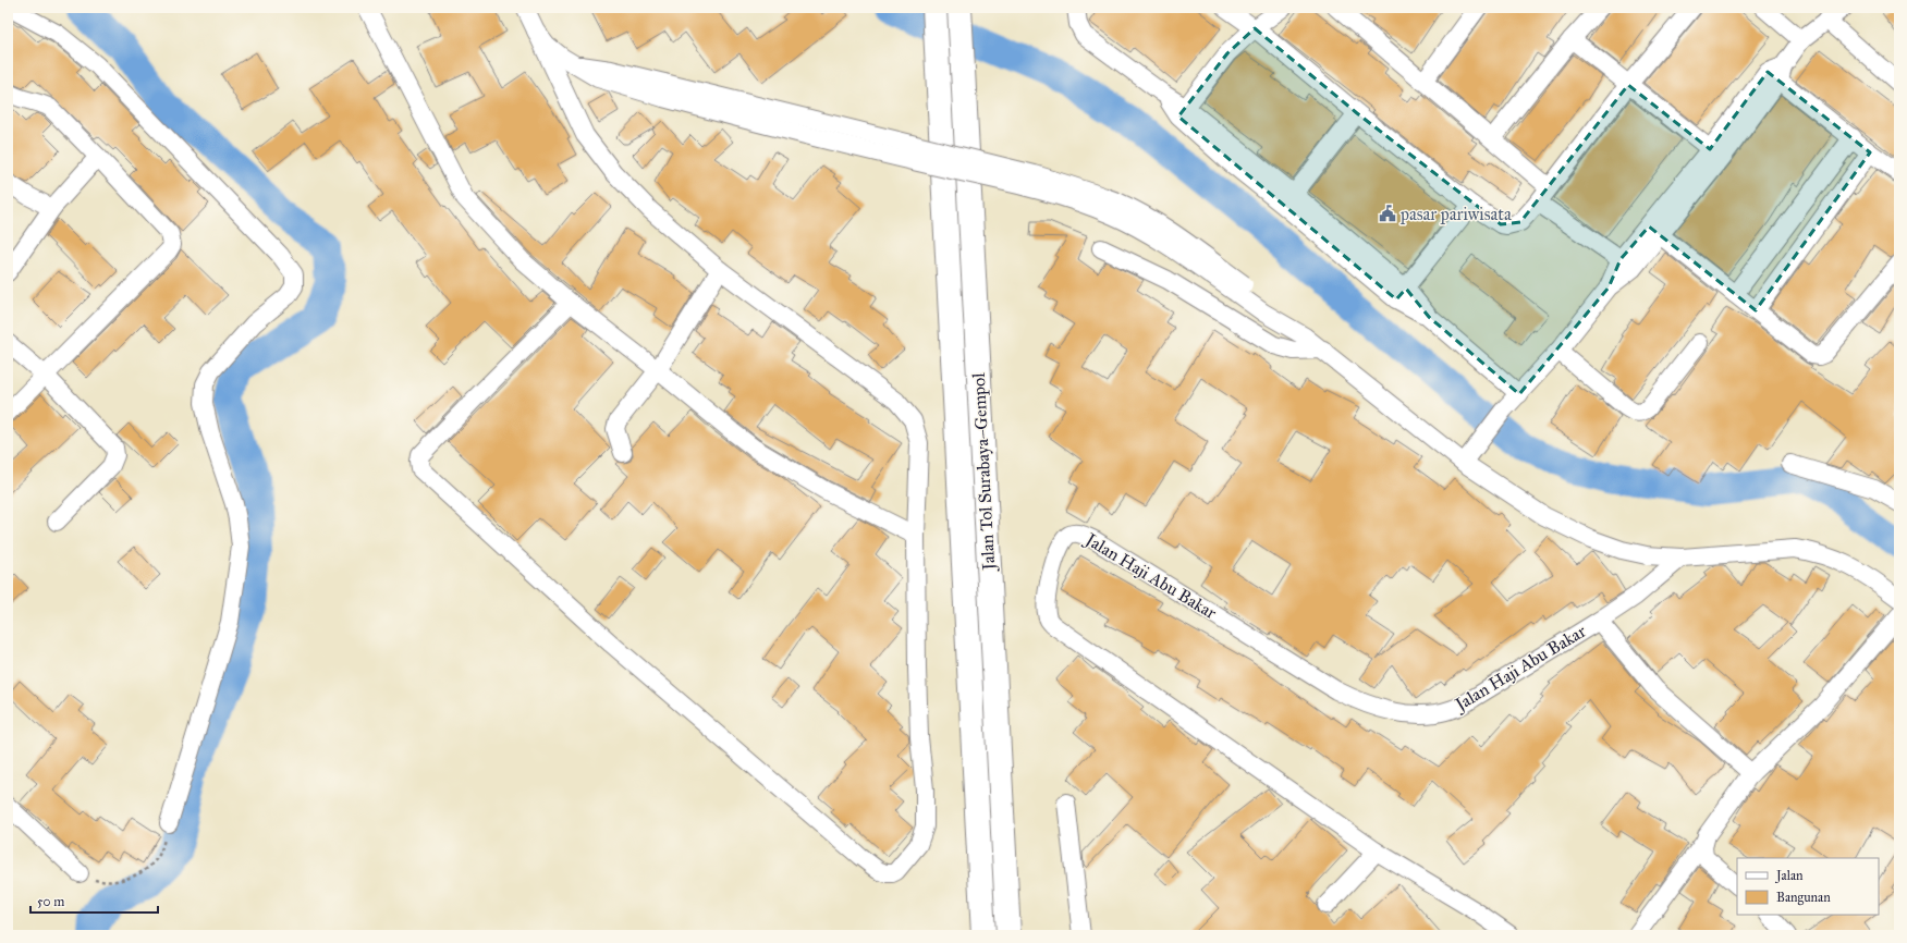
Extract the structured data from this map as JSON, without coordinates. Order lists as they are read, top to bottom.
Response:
{
  "streets": {
    "highway": ["Jalan Tol Surabaya–Gempol"],
    "street": ["Jalan Haji Abu Bakar"]
  },
  "places": {
    "public building": ["pasar pariwisata"]
  },
  "legend": ["Jalan", "Bangunan"],
  "scale_bar": "50 m"
}
